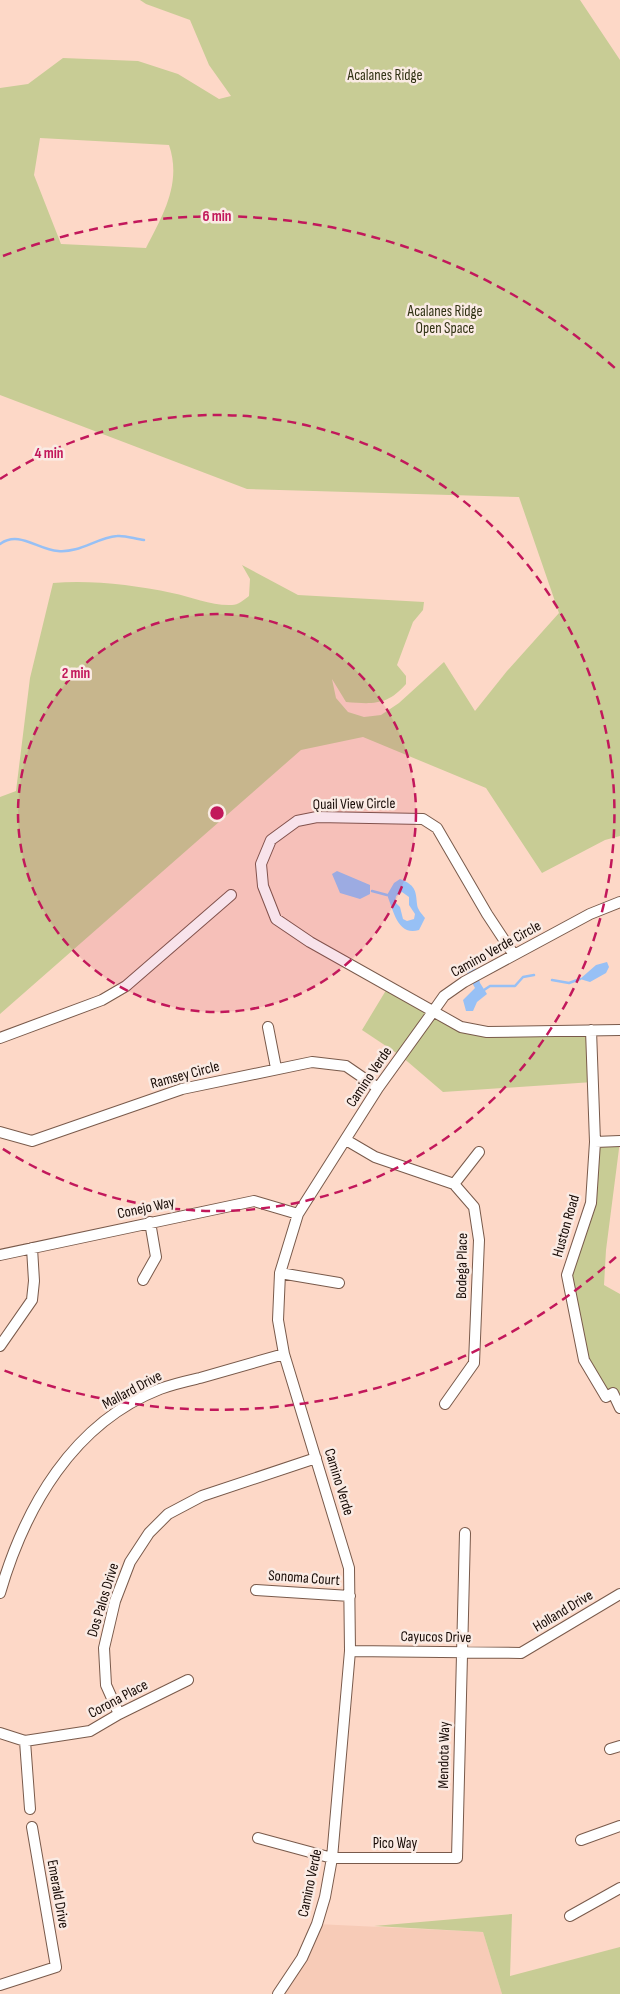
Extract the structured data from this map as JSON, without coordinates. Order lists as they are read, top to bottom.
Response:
{
  "streets": {
    "street": [
      "Quail View Circle",
      "Camino Verde Circle",
      "Ramsey Circle",
      "Camino Verde",
      "Conejo Way",
      "Huston Road",
      "Bodega Place",
      "Mallard Drive",
      "Sonoma Court",
      "Dos Palos Drive",
      "Holland Drive",
      "Cayucos Drive",
      "Corona Place",
      "Mendota Way",
      "Pico Way",
      "Emerald Drive"
    ]
  },
  "crossings": [
    ["Quail View Circle", "Camino Verde Circle"],
    ["Quail View Circle", "Camino Verde"],
    ["Camino Verde Circle", "Camino Verde"],
    ["Ramsey Circle", "Camino Verde"],
    ["Camino Verde", "Conejo Way"],
    ["Camino Verde", "Mallard Drive"],
    ["Camino Verde", "Sonoma Court"],
    ["Camino Verde", "Dos Palos Drive"],
    ["Camino Verde", "Cayucos Drive"],
    ["Camino Verde", "Pico Way"],
    ["Dos Palos Drive", "Corona Place"],
    ["Holland Drive", "Cayucos Drive"],
    ["Cayucos Drive", "Mendota Way"],
    ["Mendota Way", "Pico Way"]
  ],
  "parks": ["Acalanes Ridge", "Acalanes Ridge Open Space"],
  "rings": ["6 min", "4 min", "2 min"]
}
